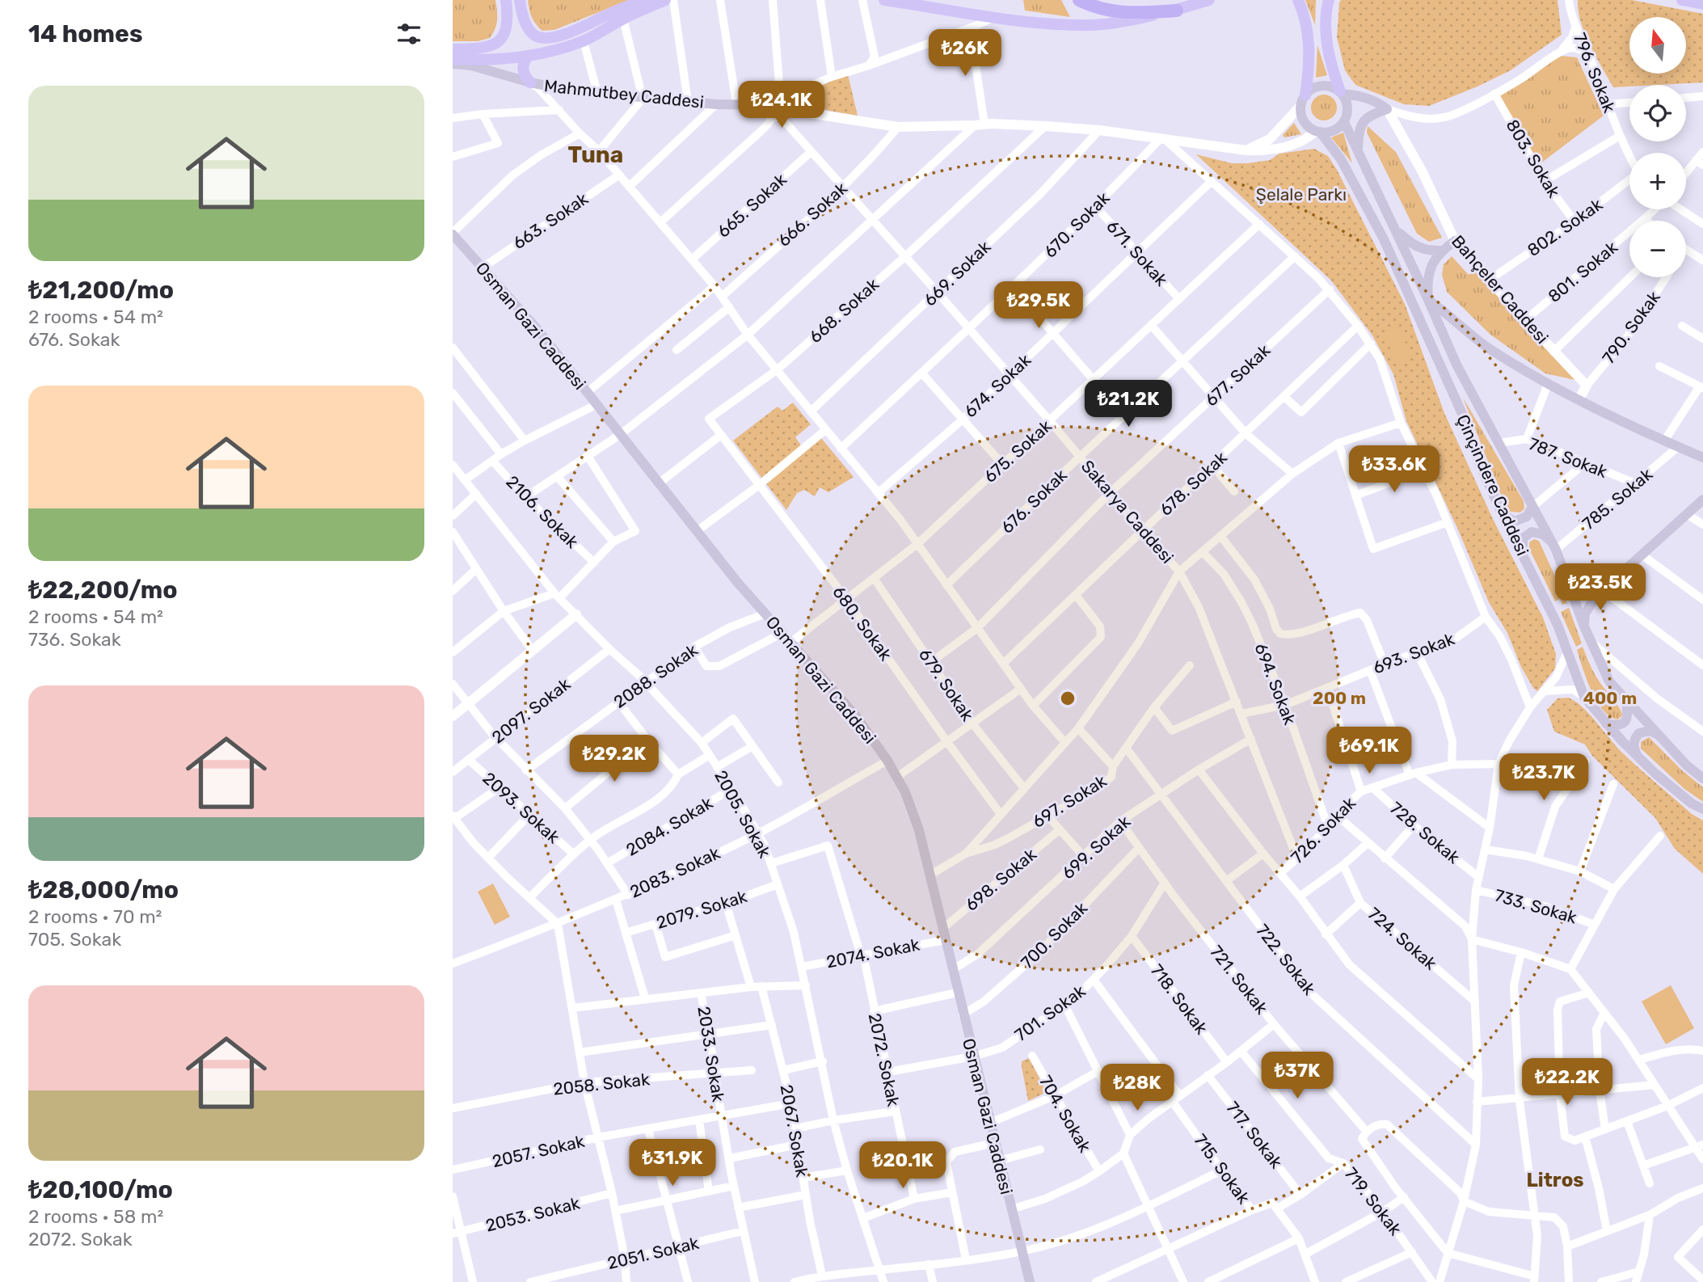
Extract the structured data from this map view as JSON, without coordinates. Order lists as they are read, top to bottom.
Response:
{
  "streets": {
    "main road": ["Mahmutbey Caddesi", "Osman Gazi Caddesi", "Çinçindere Caddesi"],
    "street": [
      "796. Sokak",
      "803. Sokak",
      "665. Sokak",
      "666. Sokak",
      "663. Sokak",
      "670. Sokak",
      "802. Sokak",
      "671. Sokak",
      "801. Sokak",
      "669. Sokak",
      "Bahçeler Caddesi",
      "668. Sokak",
      "790. Sokak",
      "677. Sokak",
      "674. Sokak",
      "675. Sokak",
      "787. Sokak",
      "678. Sokak",
      "785. Sokak",
      "676. Sokak",
      "2106. Sokak",
      "Sakarya Caddesi",
      "680. Sokak",
      "693. Sokak",
      "2088. Sokak",
      "694. Sokak",
      "679. Sokak",
      "2097. Sokak",
      "697. Sokak",
      "2093. Sokak",
      "2005. Sokak",
      "2084. Sokak",
      "726. Sokak",
      "728. Sokak",
      "699. Sokak",
      "2083. Sokak",
      "698. Sokak",
      "733. Sokak",
      "2079. Sokak",
      "700. Sokak",
      "724. Sokak",
      "2074. Sokak",
      "722. Sokak",
      "721. Sokak",
      "718. Sokak",
      "701. Sokak",
      "2033. Sokak",
      "2072. Sokak",
      "2058. Sokak",
      "704. Sokak",
      "2067. Sokak",
      "717. Sokak",
      "2057. Sokak",
      "715. Sokak",
      "719. Sokak",
      "2053. Sokak",
      "2051. Sokak"
    ]
  },
  "crossings": [
    ["Mahmutbey Caddesi", "Sakarya Caddesi"],
    ["803. Sokak", "802. Sokak"],
    ["665. Sokak", "Sakarya Caddesi"],
    ["666. Sokak", "Sakarya Caddesi"],
    ["663. Sokak", "Osman Gazi Caddesi"],
    ["670. Sokak", "671. Sokak"],
    ["670. Sokak", "Sakarya Caddesi"],
    ["802. Sokak", "Bahçeler Caddesi"],
    ["671. Sokak", "674. Sokak"],
    ["671. Sokak", "675. Sokak"],
    ["801. Sokak", "Bahçeler Caddesi"],
    ["669. Sokak", "Sakarya Caddesi"],
    ["Bahçeler Caddesi", "790. Sokak"],
    ["668. Sokak", "Sakarya Caddesi"],
    ["668. Sokak", "680. Sokak"],
    ["Osman Gazi Caddesi", "675. Sokak"],
    ["Osman Gazi Caddesi", "2088. Sokak"],
    ["Osman Gazi Caddesi", "699. Sokak"],
    ["Osman Gazi Caddesi", "2083. Sokak"],
    ["Osman Gazi Caddesi", "698. Sokak"],
    ["Osman Gazi Caddesi", "700. Sokak"],
    ["Osman Gazi Caddesi", "2074. Sokak"],
    ["Osman Gazi Caddesi", "701. Sokak"],
    ["677. Sokak", "Sakarya Caddesi"],
    ["677. Sokak", "679. Sokak"],
    ["674. Sokak", "Sakarya Caddesi"],
    ["675. Sokak", "Sakarya Caddesi"],
    ["675. Sokak", "680. Sokak"],
    ["675. Sokak", "679. Sokak"],
    ["787. Sokak", "Çinçindere Caddesi"],
    ["787. Sokak", "785. Sokak"],
    ["678. Sokak", "Sakarya Caddesi"],
    ["Çinçindere Caddesi", "785. Sokak"],
    ["676. Sokak", "Sakarya Caddesi"],
    ["Sakarya Caddesi", "693. Sokak"],
    ["Sakarya Caddesi", "726. Sokak"],
    ["Sakarya Caddesi", "699. Sokak"],
    ["693. Sokak", "694. Sokak"],
    ["2088. Sokak", "2005. Sokak"],
    ["694. Sokak", "726. Sokak"],
    ["2097. Sokak", "2093. Sokak"],
    ["2097. Sokak", "2005. Sokak"],
    ["697. Sokak", "722. Sokak"],
    ["2005. Sokak", "2084. Sokak"],
    ["2005. Sokak", "2083. Sokak"],
    ["2005. Sokak", "2079. Sokak"],
    ["2005. Sokak", "2074. Sokak"],
    ["2005. Sokak", "2072. Sokak"],
    ["726. Sokak", "728. Sokak"],
    ["699. Sokak", "722. Sokak"],
    ["699. Sokak", "721. Sokak"],
    ["700. Sokak", "721. Sokak"],
    ["2074. Sokak", "2072. Sokak"],
    ["721. Sokak", "701. Sokak"],
    ["718. Sokak", "701. Sokak"],
    ["701. Sokak", "2072. Sokak"],
    ["701. Sokak", "715. Sokak"],
    ["2033. Sokak", "2058. Sokak"],
    ["2033. Sokak", "2057. Sokak"],
    ["2033. Sokak", "2051. Sokak"],
    ["2067. Sokak", "2057. Sokak"]
  ],
  "districts": ["Tuna", "Litros"],
  "parks": ["Şelale Parkı"],
  "north": "top",
  "page": {
    "heading": "14 homes",
    "map_buttons": ["+", "−"],
    "price": [
      "₺26K",
      "₺24.1K",
      "₺29.5K",
      "₺21.2K",
      "₺33.6K",
      "₺23.5K",
      "₺69.1K",
      "₺29.2K",
      "₺23.7K",
      "₺37K",
      "₺22.2K",
      "₺28K",
      "₺31.9K",
      "₺20.1K"
    ],
    "list": [
      {
        "name": "₺21,200/mo",
        "note": "2 rooms · 54 m² · 676. Sokak"
      },
      {
        "name": "₺22,200/mo",
        "note": "2 rooms · 54 m² · 736. Sokak"
      },
      {
        "name": "₺28,000/mo",
        "note": "2 rooms · 70 m² · 705. Sokak"
      },
      {
        "name": "₺20,100/mo",
        "note": "2 rooms · 58 m² · 2072. Sokak"
      }
    ]
  },
  "rings": ["200 m", "400 m"]
}
